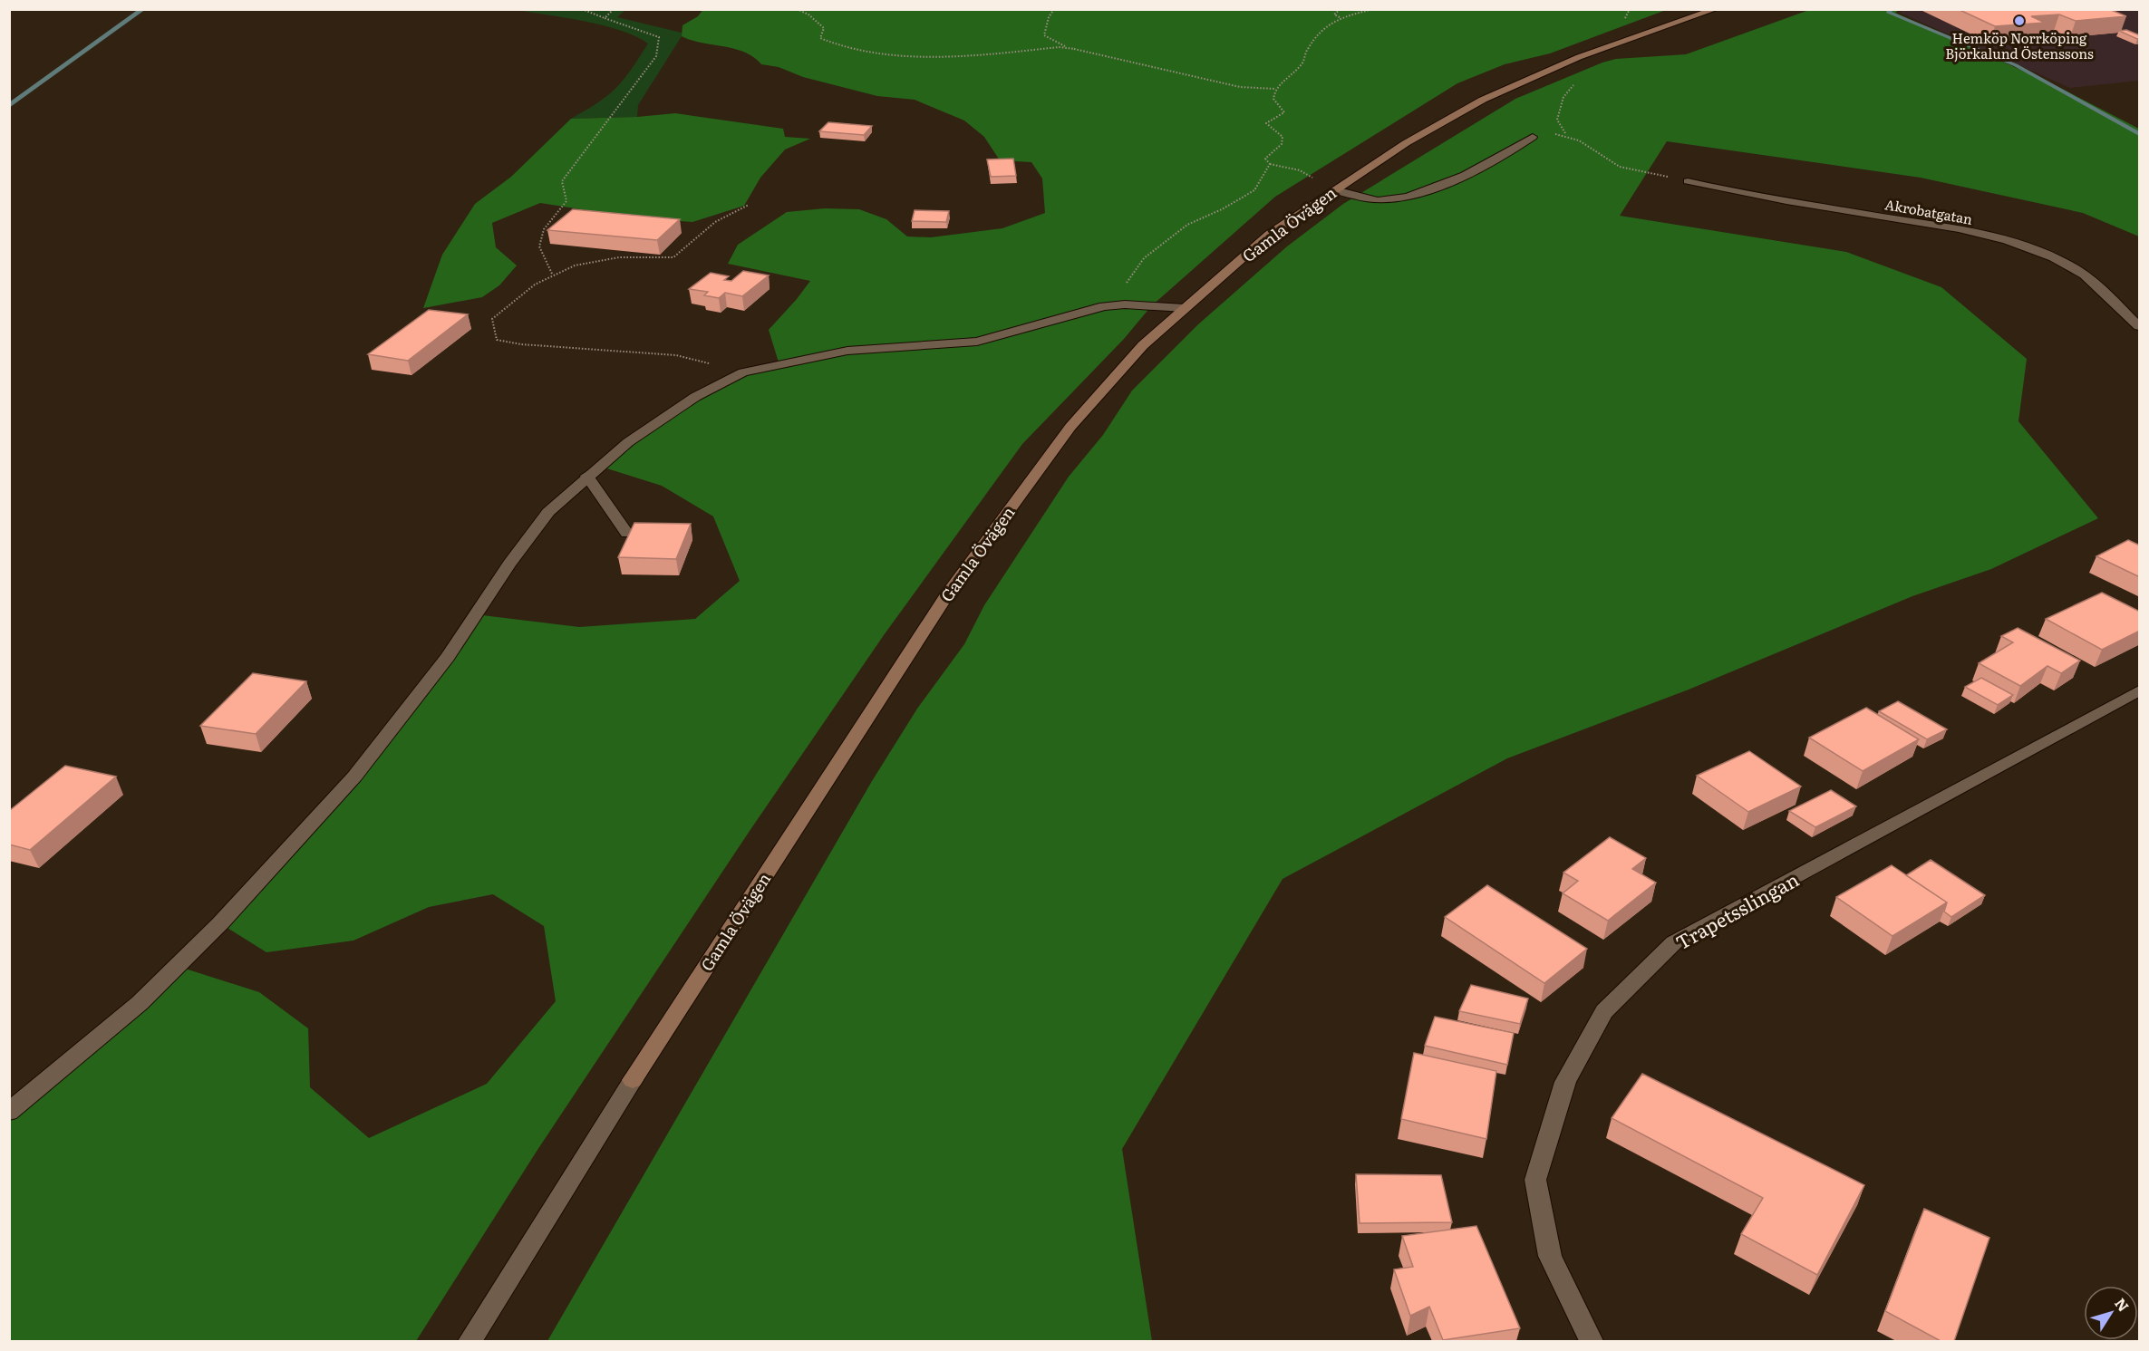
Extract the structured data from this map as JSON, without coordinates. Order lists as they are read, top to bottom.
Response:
{
  "streets": {
    "main road": ["Gamla Övägen"],
    "street": ["Akrobatgatan", "Trapetsslingan"]
  },
  "places": ["Hemköp Norrköping Björkalund Östenssons"],
  "north": "top right"
}
